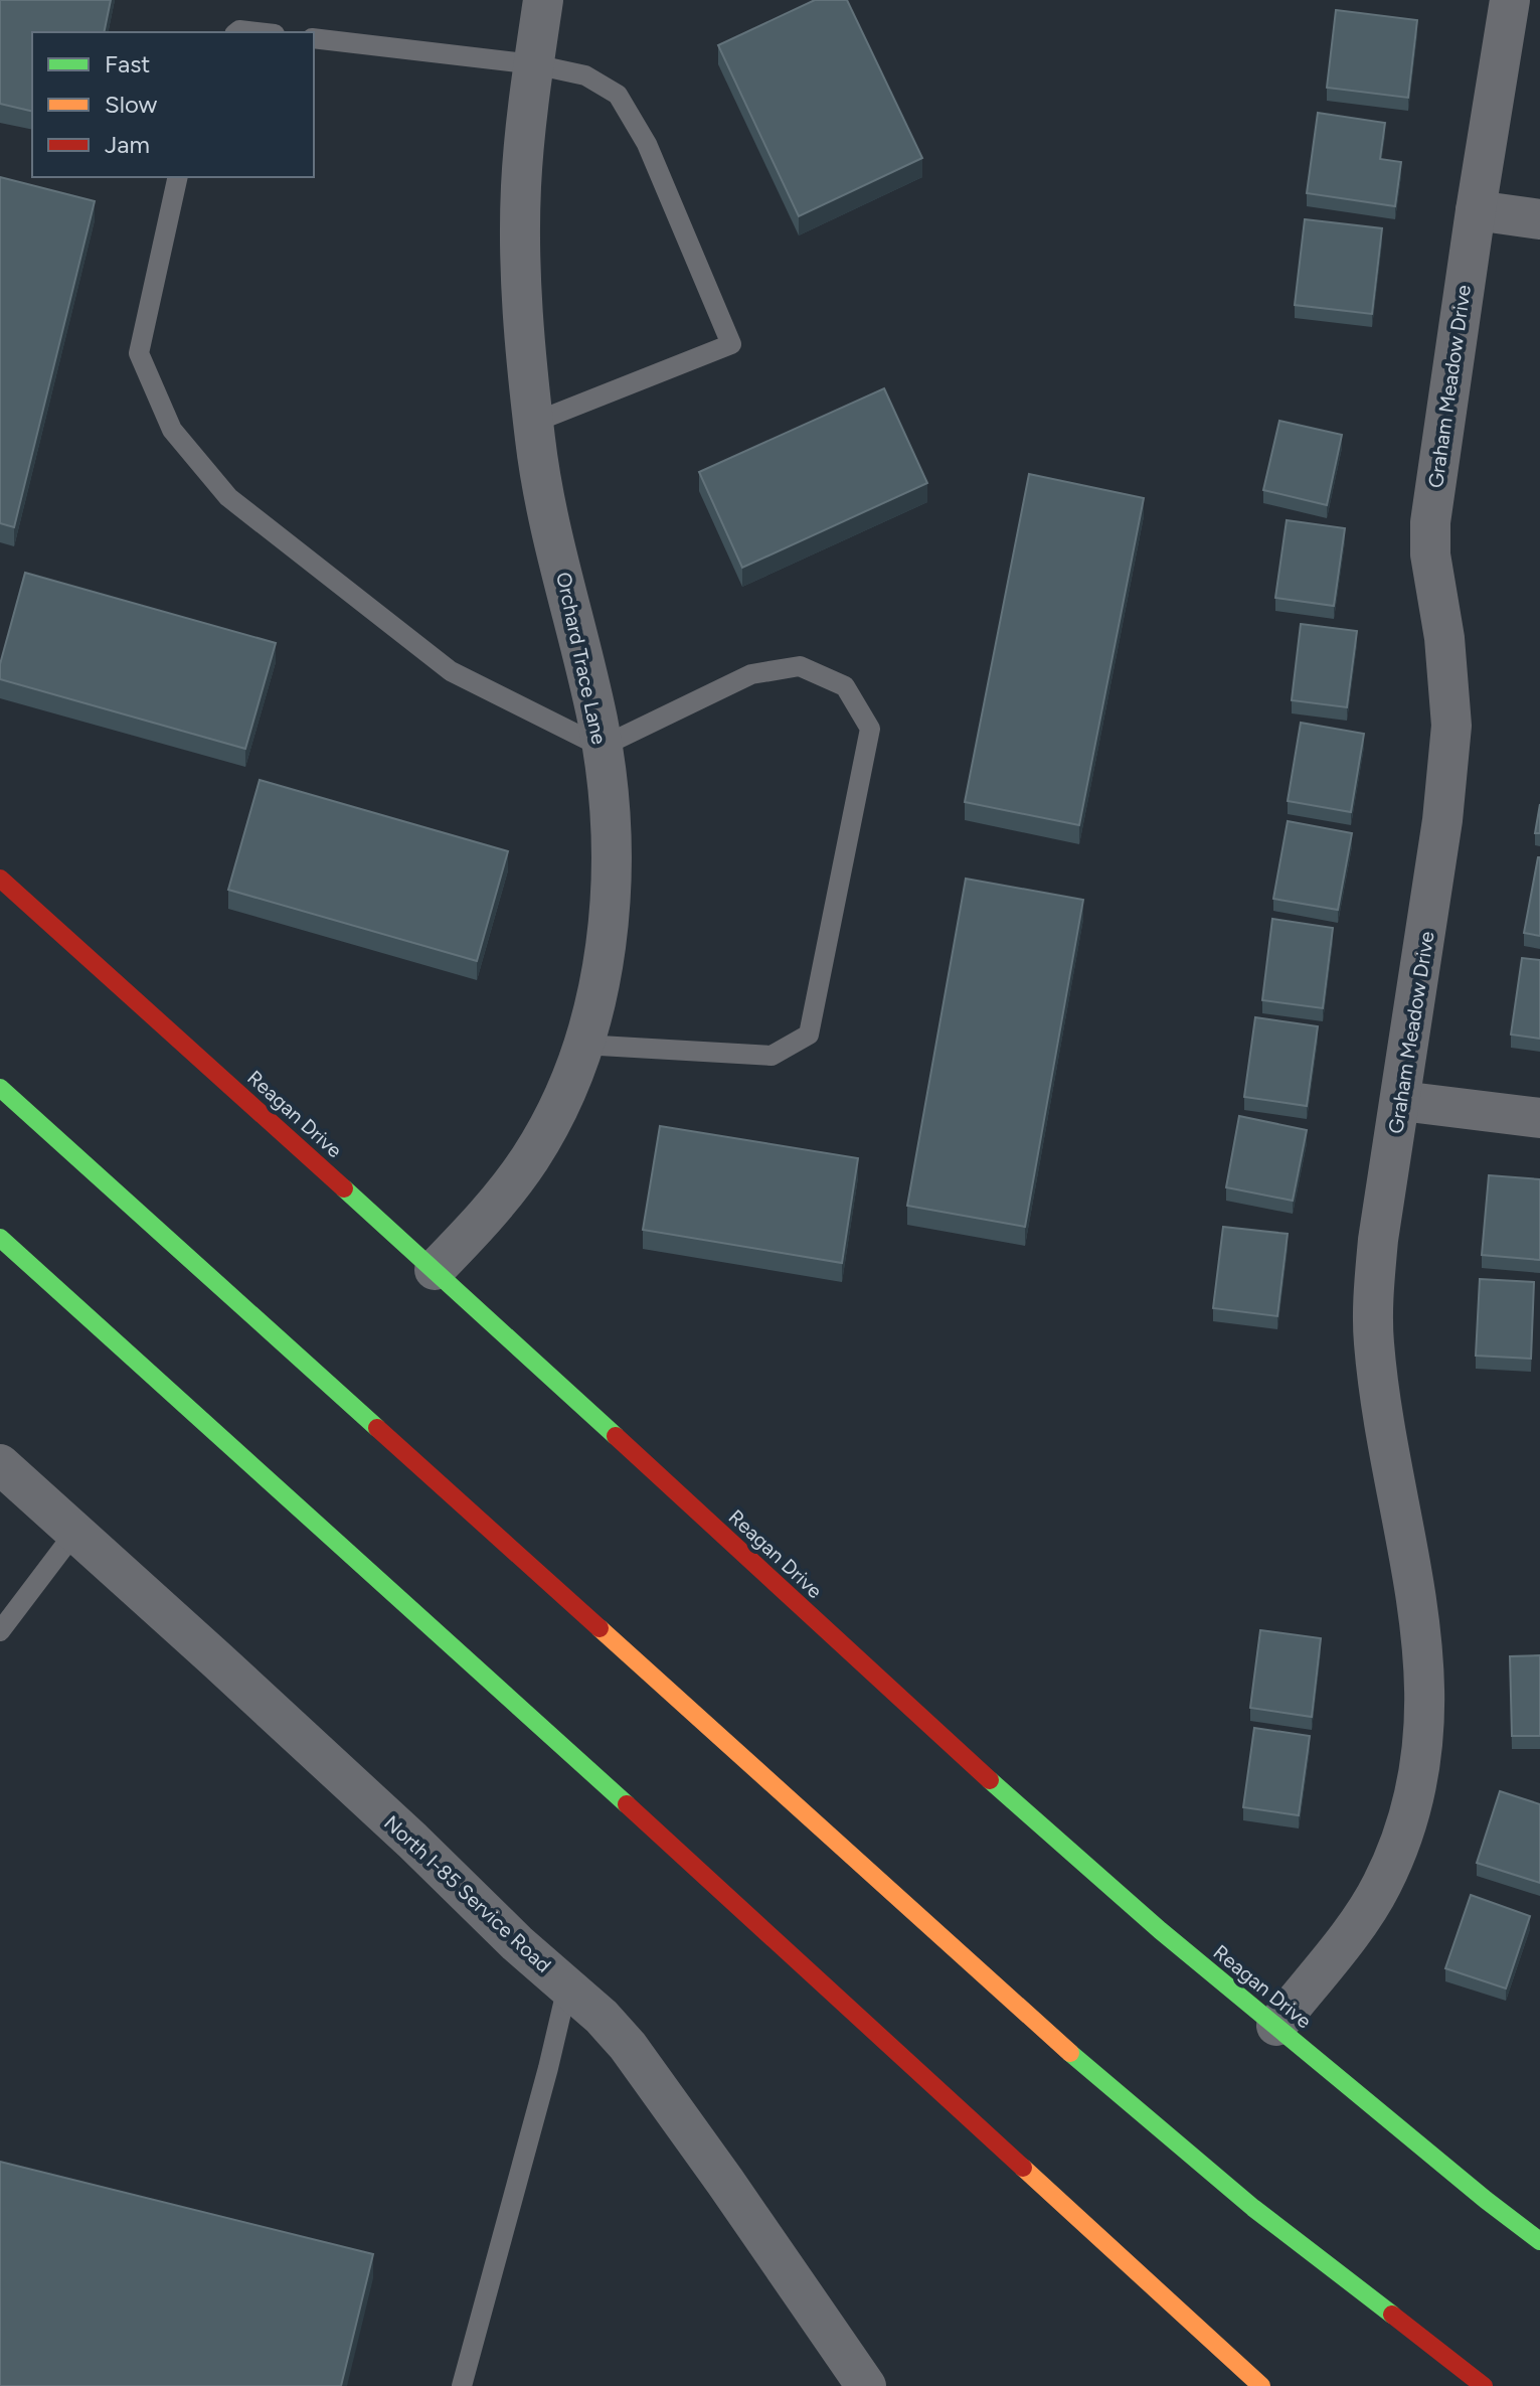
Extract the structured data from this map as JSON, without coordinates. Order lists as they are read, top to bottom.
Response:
{
  "streets": {
    "main road": ["Reagan Drive"],
    "street": ["Graham Meadow Drive", "Orchard Trace Lane", "North I-85 Service Road"]
  },
  "crossings": [
    ["Graham Meadow Drive", "Reagan Drive"],
    ["Orchard Trace Lane", "Reagan Drive"]
  ],
  "legend": ["Fast", "Slow", "Jam"]
}
